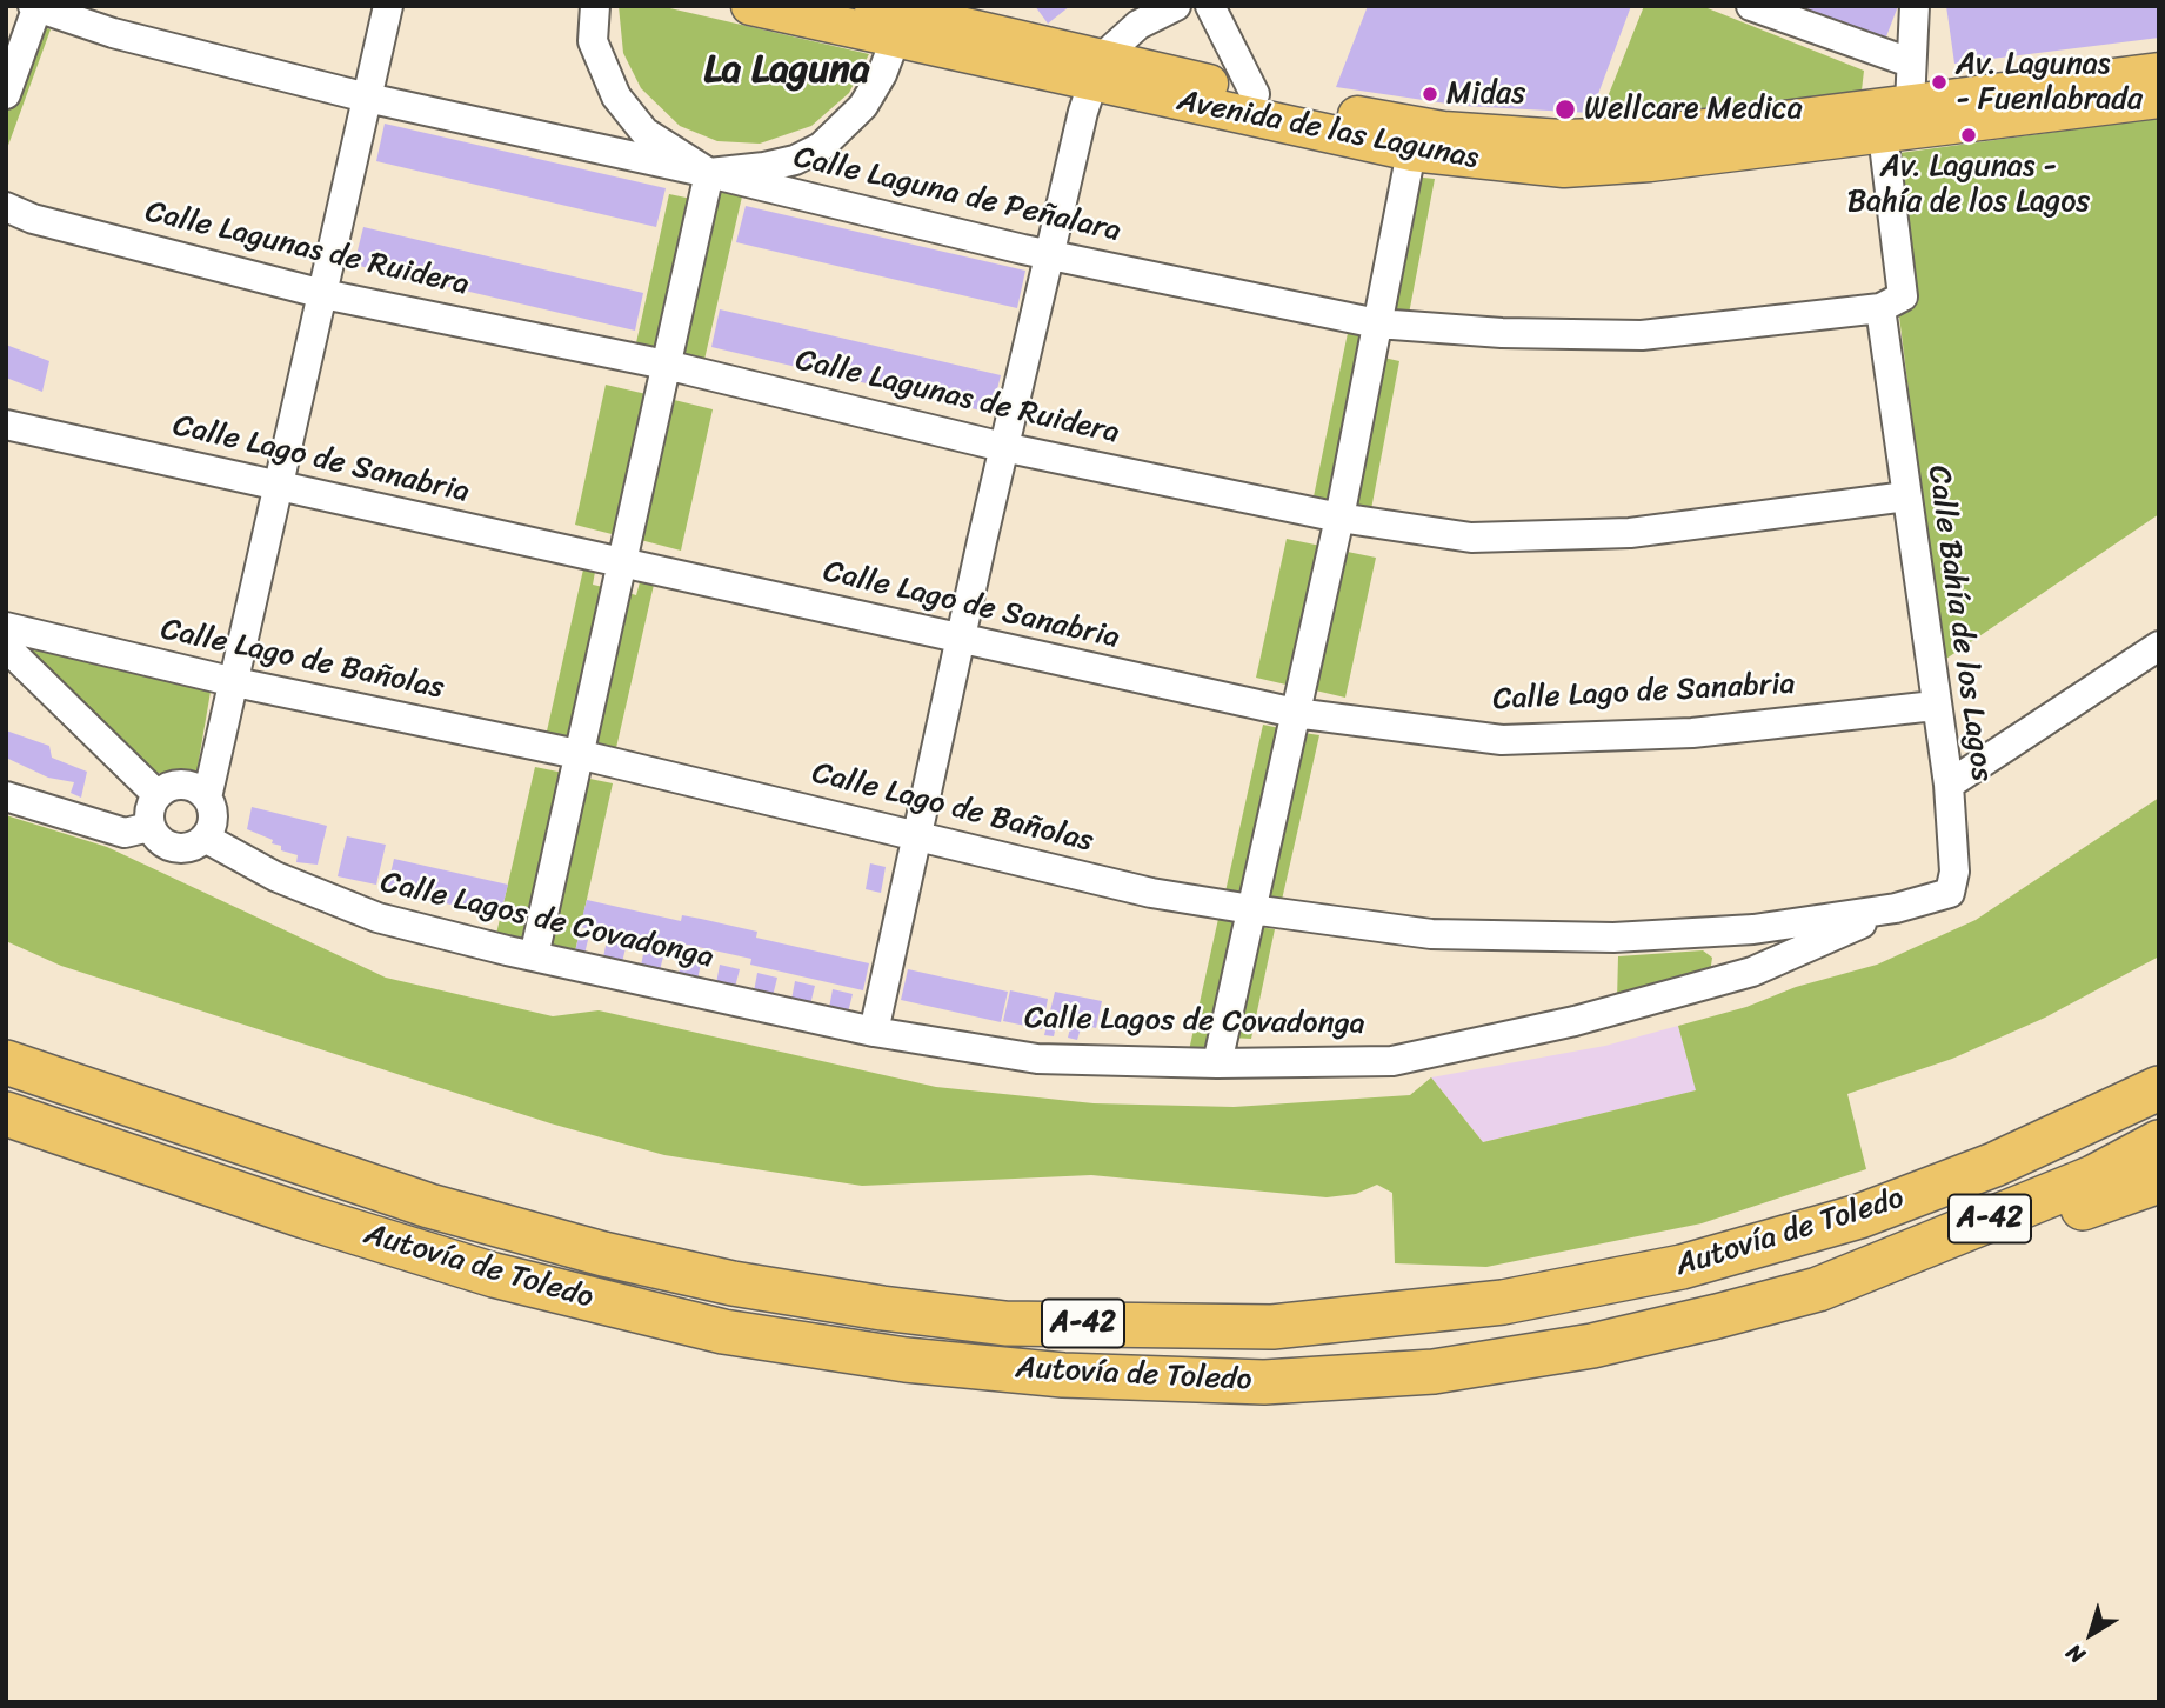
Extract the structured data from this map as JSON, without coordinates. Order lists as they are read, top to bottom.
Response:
{
  "streets": {
    "highway": ["A-42", "Autovía de Toledo"],
    "main road": ["Avenida de las Lagunas"],
    "street": [
      "Calle Laguna de Peñalara",
      "Calle Lagunas de Ruidera",
      "Calle Lago de Sanabria",
      "Calle Bahía de los Lagos",
      "Calle Lago de Bañolas",
      "Calle Lagos de Covadonga"
    ]
  },
  "crossings": [
    ["Calle Laguna de Peñalara", "Calle Bahía de los Lagos"],
    ["Calle Lagunas de Ruidera", "Calle Bahía de los Lagos"],
    ["Calle Lago de Sanabria", "Calle Bahía de los Lagos"],
    ["Calle Bahía de los Lagos", "Calle Lago de Bañolas"],
    ["Calle Bahía de los Lagos", "Calle Lagos de Covadonga"],
    ["Calle Lago de Bañolas", "Calle Lagos de Covadonga"]
  ],
  "districts": ["La Laguna"],
  "places": [
    "Av. Lagunas - Fuenlabrada",
    "Midas",
    "Wellcare Medica",
    "Av. Lagunas - Bahía de los Lagos"
  ],
  "north": "bottom left"
}
